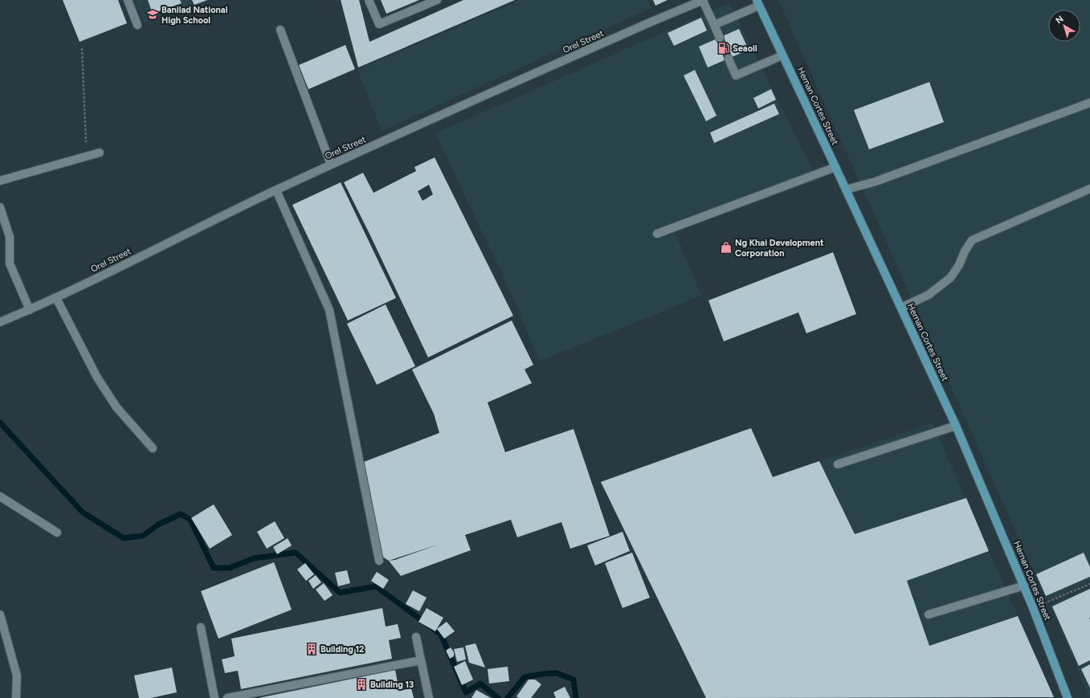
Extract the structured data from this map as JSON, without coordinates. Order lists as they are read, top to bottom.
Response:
{
  "streets": {
    "main road": ["Hernan Cortes Street"],
    "street": ["Orel Street"]
  },
  "places": {
    "school or university": ["Banilad National High School"],
    "fuel station": ["Seaoil"],
    "shop": ["Ng Khai Development Corporation"],
    "building": ["Building 12", "Building 13"]
  },
  "north": "top left"
}
